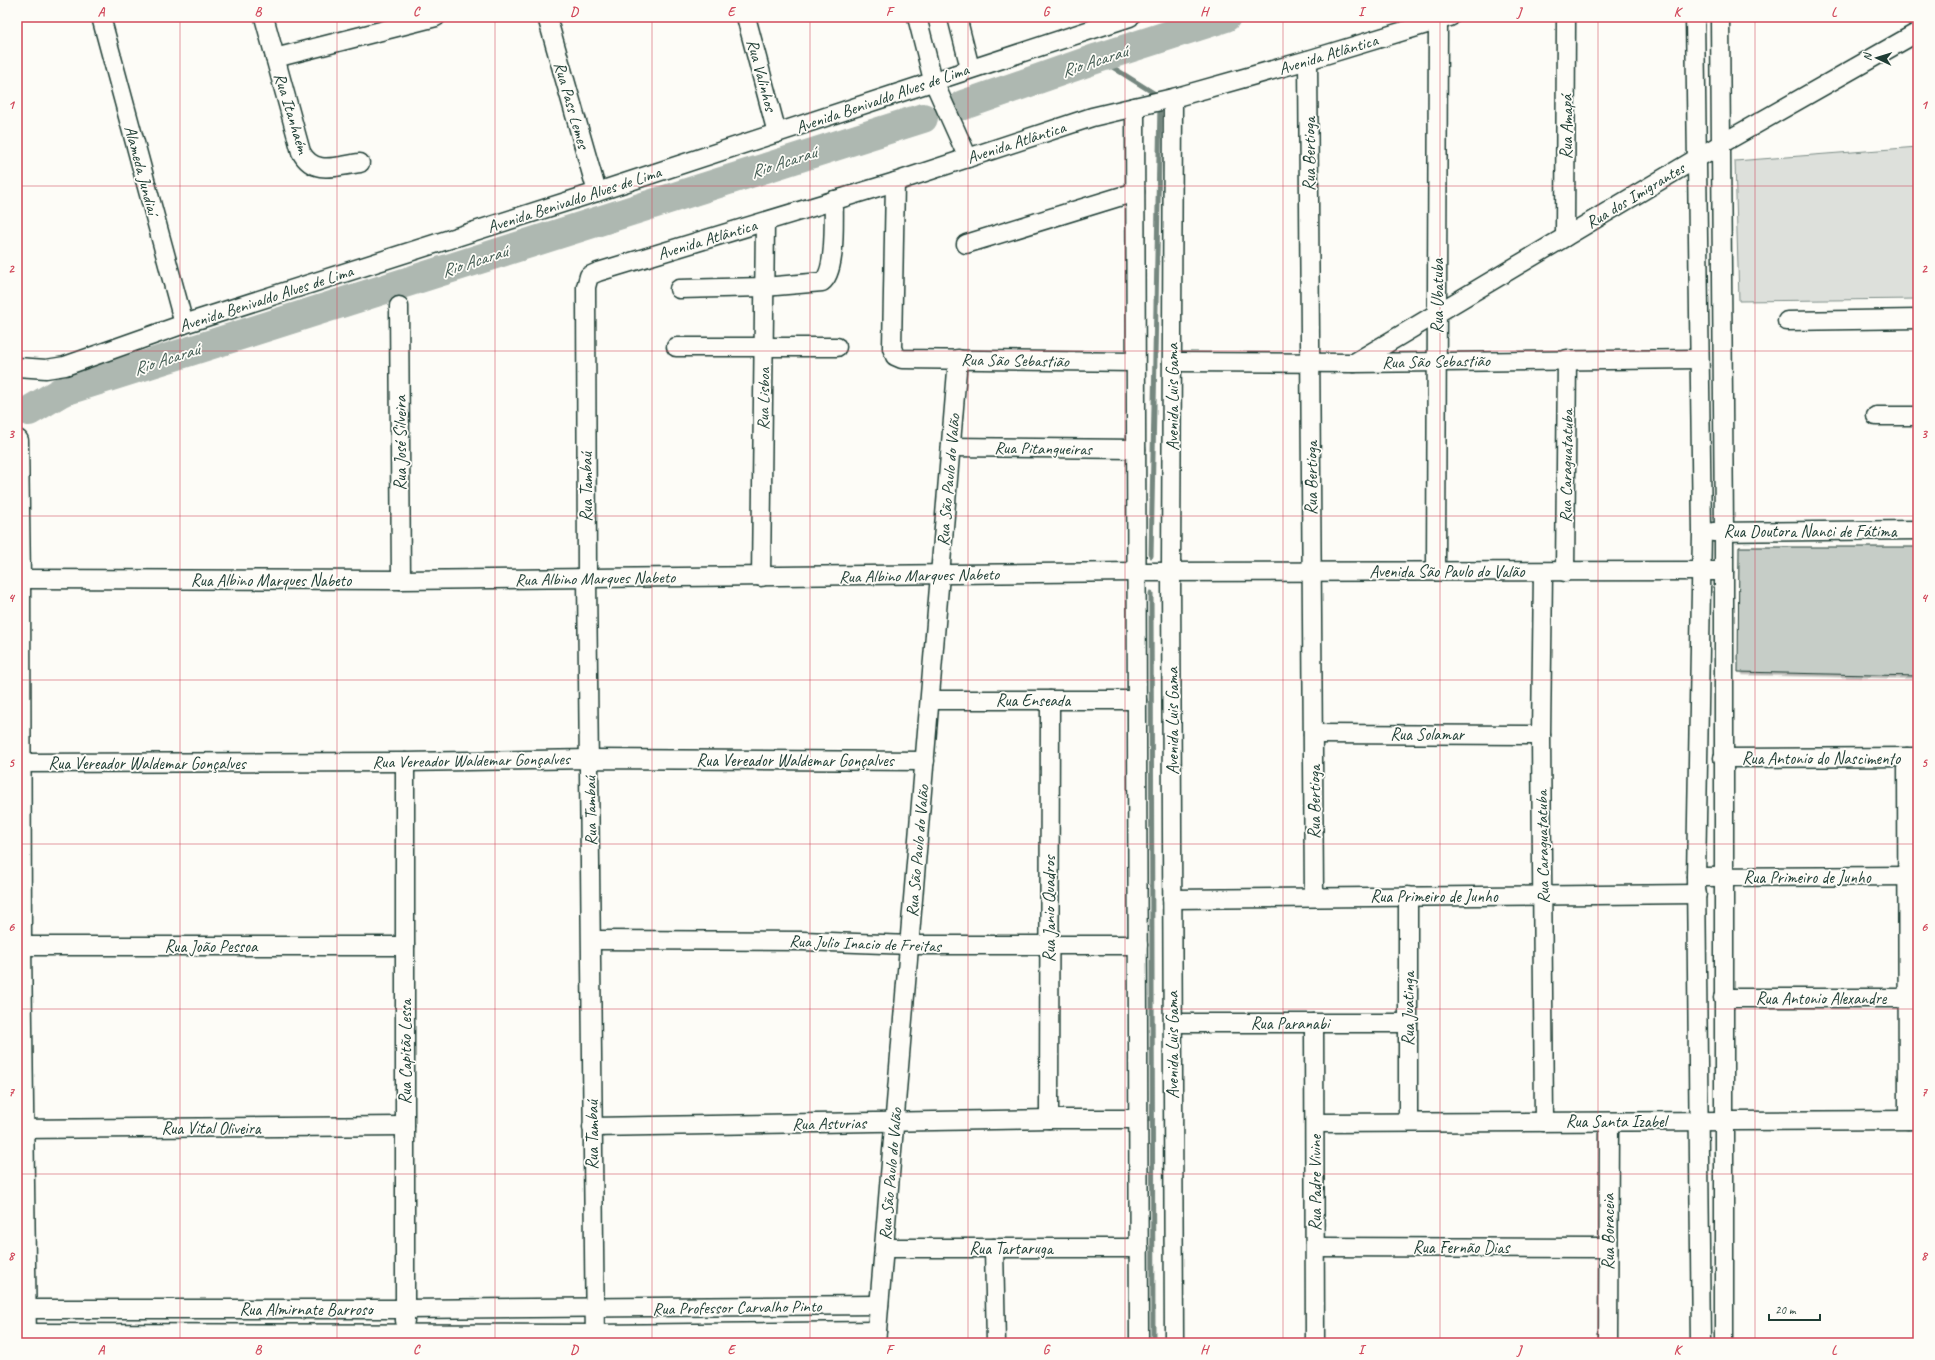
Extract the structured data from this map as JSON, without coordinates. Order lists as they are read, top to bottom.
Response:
{
  "streets": {
    "street": [
      "Avenida Atlântica",
      "Rua Valinhos",
      "Avenida Benivaldo Alves de Lima",
      "Rua Pass Lemes",
      "Rua Itanhaém",
      "Rua Amapá",
      "Rua Bertioga",
      "Alameda Jundiaí",
      "Rua dos Imigrantes",
      "Rua Ubatuba",
      "Rua São Sebastião",
      "Avenida Luis Gama",
      "Rua Lisboa",
      "Rua José Silveira",
      "Rua Pitangueiras",
      "Rua Caraguatatuba",
      "Rua São Paulo do Valão",
      "Rua Tambaú",
      "Rua Doutora Nanci de Fátima",
      "Avenida São Paulo do Valão",
      "Rua Albino Marques Nabeto",
      "Rua Enseada",
      "Rua Solamar",
      "Rua Antonio do Nascimento",
      "Rua Vereador Waldemar Gonçalves",
      "Rua Primeiro de Junho",
      "Rua Janio Quadros",
      "Rua Julio Inacio de Freitas",
      "Rua João Pessoa",
      "Rua Antonio Alexandre",
      "Rua Juatinga",
      "Rua Paranabi",
      "Rua Capitão Lessa",
      "Rua Santa Izabel",
      "Rua Asturias",
      "Rua Vital Oliveira",
      "Rua Padre Vivine",
      "Rua Boraceia",
      "Rua Fernão Dias",
      "Rua Tartaruga",
      "Rua Professor Carvalho Pinto",
      "Rua Almirnate Barroso"
    ]
  },
  "crossings": [
    ["Avenida Atlântica", "Rua Bertioga"],
    ["Avenida Atlântica", "Rua Ubatuba"],
    ["Avenida Atlântica", "Rua São Sebastião"],
    ["Avenida Atlântica", "Avenida Luis Gama"],
    ["Avenida Atlântica", "Rua Lisboa"],
    ["Avenida Atlântica", "Rua Tambaú"],
    ["Rua Valinhos", "Avenida Benivaldo Alves de Lima"],
    ["Avenida Benivaldo Alves de Lima", "Rua Pass Lemes"],
    ["Avenida Benivaldo Alves de Lima", "Alameda Jundiaí"],
    ["Rua Amapá", "Rua dos Imigrantes"],
    ["Rua Bertioga", "Rua São Sebastião"],
    ["Rua Bertioga", "Avenida São Paulo do Valão"],
    ["Rua Bertioga", "Rua Solamar"],
    ["Rua Bertioga", "Rua Primeiro de Junho"],
    ["Rua dos Imigrantes", "Rua Ubatuba"],
    ["Rua dos Imigrantes", "Rua São Sebastião"],
    ["Rua Ubatuba", "Rua São Sebastião"],
    ["Rua Ubatuba", "Avenida São Paulo do Valão"],
    ["Rua São Sebastião", "Avenida Luis Gama"],
    ["Rua São Sebastião", "Rua Caraguatatuba"],
    ["Rua São Sebastião", "Rua São Paulo do Valão"],
    ["Avenida Luis Gama", "Rua Pitangueiras"],
    ["Avenida Luis Gama", "Avenida São Paulo do Valão"],
    ["Avenida Luis Gama", "Rua Albino Marques Nabeto"],
    ["Avenida Luis Gama", "Rua Enseada"],
    ["Avenida Luis Gama", "Rua Primeiro de Junho"],
    ["Avenida Luis Gama", "Rua Julio Inacio de Freitas"],
    ["Avenida Luis Gama", "Rua Paranabi"],
    ["Avenida Luis Gama", "Rua Asturias"],
    ["Avenida Luis Gama", "Rua Tartaruga"],
    ["Rua Lisboa", "Rua Albino Marques Nabeto"],
    ["Rua José Silveira", "Rua Albino Marques Nabeto"],
    ["Rua Pitangueiras", "Rua São Paulo do Valão"],
    ["Rua Caraguatatuba", "Avenida São Paulo do Valão"],
    ["Rua Caraguatatuba", "Rua Solamar"],
    ["Rua Caraguatatuba", "Rua Primeiro de Junho"],
    ["Rua Caraguatatuba", "Rua Santa Izabel"],
    ["Rua São Paulo do Valão", "Rua Albino Marques Nabeto"],
    ["Rua São Paulo do Valão", "Rua Enseada"],
    ["Rua São Paulo do Valão", "Rua Vereador Waldemar Gonçalves"],
    ["Rua São Paulo do Valão", "Rua Julio Inacio de Freitas"],
    ["Rua São Paulo do Valão", "Rua Asturias"],
    ["Rua São Paulo do Valão", "Rua Tartaruga"],
    ["Rua São Paulo do Valão", "Rua Professor Carvalho Pinto"],
    ["Rua Tambaú", "Rua Albino Marques Nabeto"],
    ["Rua Tambaú", "Rua Vereador Waldemar Gonçalves"],
    ["Rua Tambaú", "Rua Julio Inacio de Freitas"],
    ["Rua Tambaú", "Rua Asturias"],
    ["Rua Tambaú", "Rua Professor Carvalho Pinto"],
    ["Rua Tambaú", "Rua Almirnate Barroso"],
    ["Avenida São Paulo do Valão", "Rua Albino Marques Nabeto"],
    ["Rua Enseada", "Rua Janio Quadros"],
    ["Rua Vereador Waldemar Gonçalves", "Rua Capitão Lessa"],
    ["Rua Primeiro de Junho", "Rua Juatinga"],
    ["Rua Janio Quadros", "Rua Julio Inacio de Freitas"],
    ["Rua Janio Quadros", "Rua Asturias"],
    ["Rua João Pessoa", "Rua Capitão Lessa"],
    ["Rua Juatinga", "Rua Paranabi"],
    ["Rua Juatinga", "Rua Santa Izabel"],
    ["Rua Paranabi", "Rua Padre Vivine"],
    ["Rua Capitão Lessa", "Rua Vital Oliveira"],
    ["Rua Capitão Lessa", "Rua Almirnate Barroso"],
    ["Rua Santa Izabel", "Rua Padre Vivine"],
    ["Rua Santa Izabel", "Rua Boraceia"],
    ["Rua Padre Vivine", "Rua Fernão Dias"],
    ["Rua Boraceia", "Rua Fernão Dias"],
    ["Rua Professor Carvalho Pinto", "Rua Almirnate Barroso"]
  ],
  "water": ["Rio Acaraú"],
  "scale_bar": "20 m",
  "north": "left",
  "grid": {
    "columns": [
      "A",
      "B",
      "C",
      "D",
      "E",
      "F",
      "G",
      "H",
      "I",
      "J",
      "K",
      "L"
    ],
    "rows": [
      "1",
      "2",
      "3",
      "4",
      "5",
      "6",
      "7",
      "8"
    ]
  }
}
